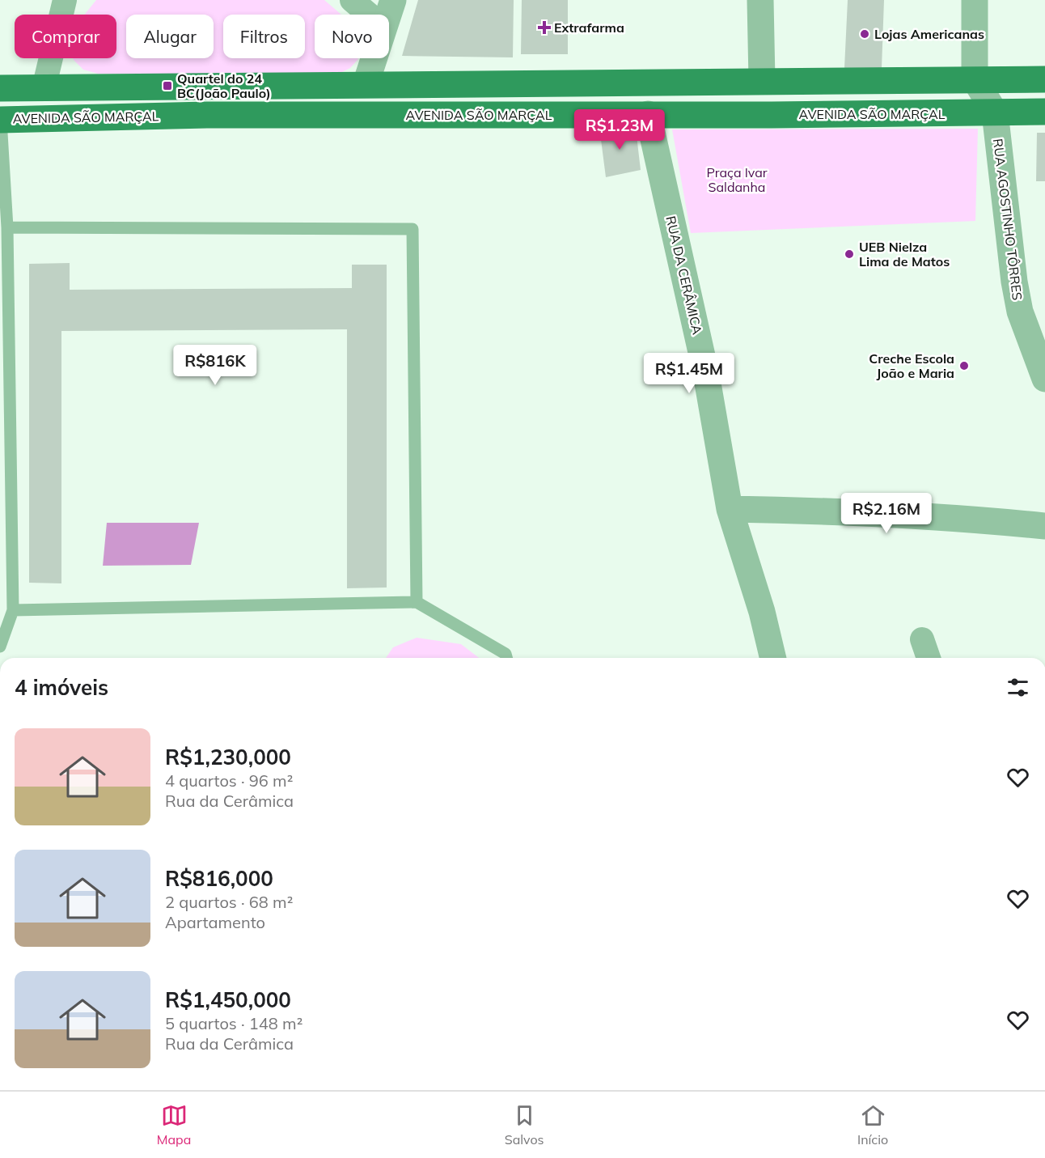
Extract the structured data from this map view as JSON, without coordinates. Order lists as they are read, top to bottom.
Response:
{
  "streets": {
    "main road": ["AVENIDA SÃO MARÇAL"],
    "street": ["RUA AGOSTINHO TÔRRES", "RUA DA CERÂMICA"]
  },
  "crossings": [
    ["AVENIDA SÃO MARÇAL", "RUA AGOSTINHO TÔRRES"],
    ["AVENIDA SÃO MARÇAL", "RUA DA CERÂMICA"]
  ],
  "parks": ["Praça Ivar Saldanha"],
  "places": {
    "health": ["Extrafarma"],
    "other": ["Lojas Americanas", "UEB Nielza Lima de Matos", "Creche Escola João e Maria"],
    "transit": ["Quartel do 24 BC(João Paulo)"]
  },
  "page": {
    "chip": [
      "Comprar",
      "Alugar",
      "Filtros",
      "Novo"
    ],
    "price": [
      "R$1.23M",
      "R$816K",
      "R$1.45M",
      "R$2.16M"
    ],
    "heading": "4 imóveis",
    "list": [
      {
        "name": "R$1,230,000",
        "note": "4 quartos · 96 m² · Rua da Cerâmica"
      },
      {
        "name": "R$816,000",
        "note": "2 quartos · 68 m² · Apartamento"
      },
      {
        "name": "R$1,450,000",
        "note": "5 quartos · 148 m² · Rua da Cerâmica"
      }
    ],
    "tabs": ["Mapa", "Salvos", "Início"]
  }
}
